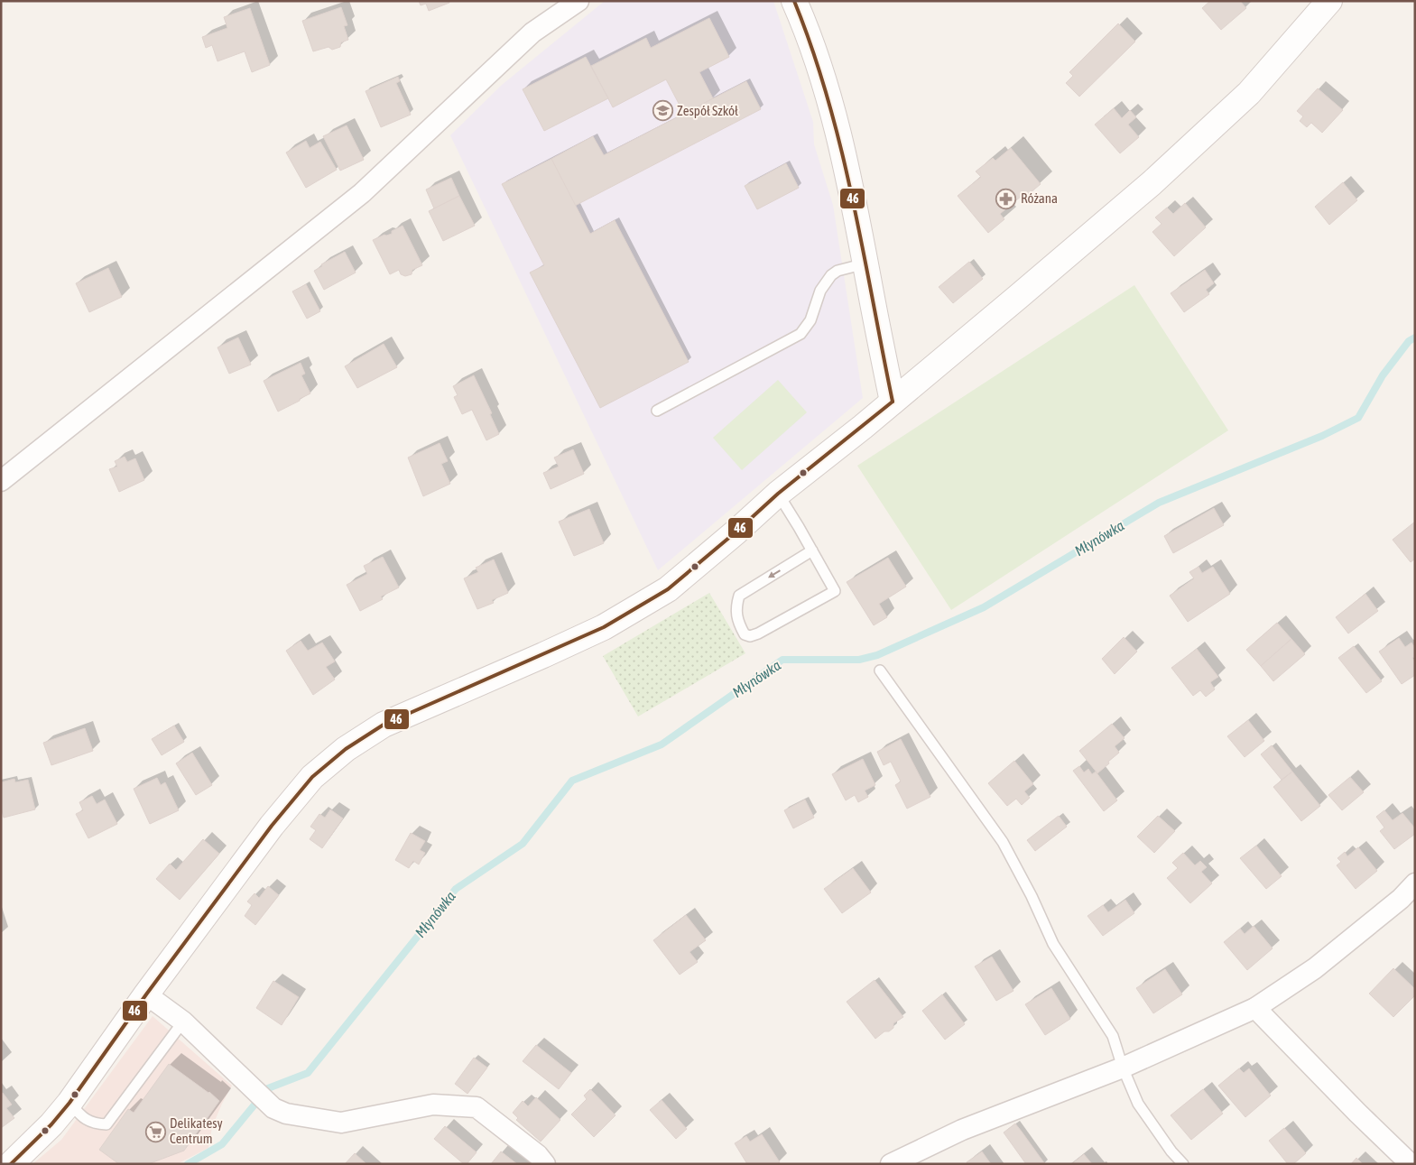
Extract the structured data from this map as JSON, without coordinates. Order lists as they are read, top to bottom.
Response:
{
  "water": ["Młynówka"],
  "places": {
    "school or university": ["Zespół Szkół"],
    "pharmacy": ["Różana"],
    "supermarket": ["Delikatesy Centrum"]
  },
  "lines": ["transit line 46"]
}
